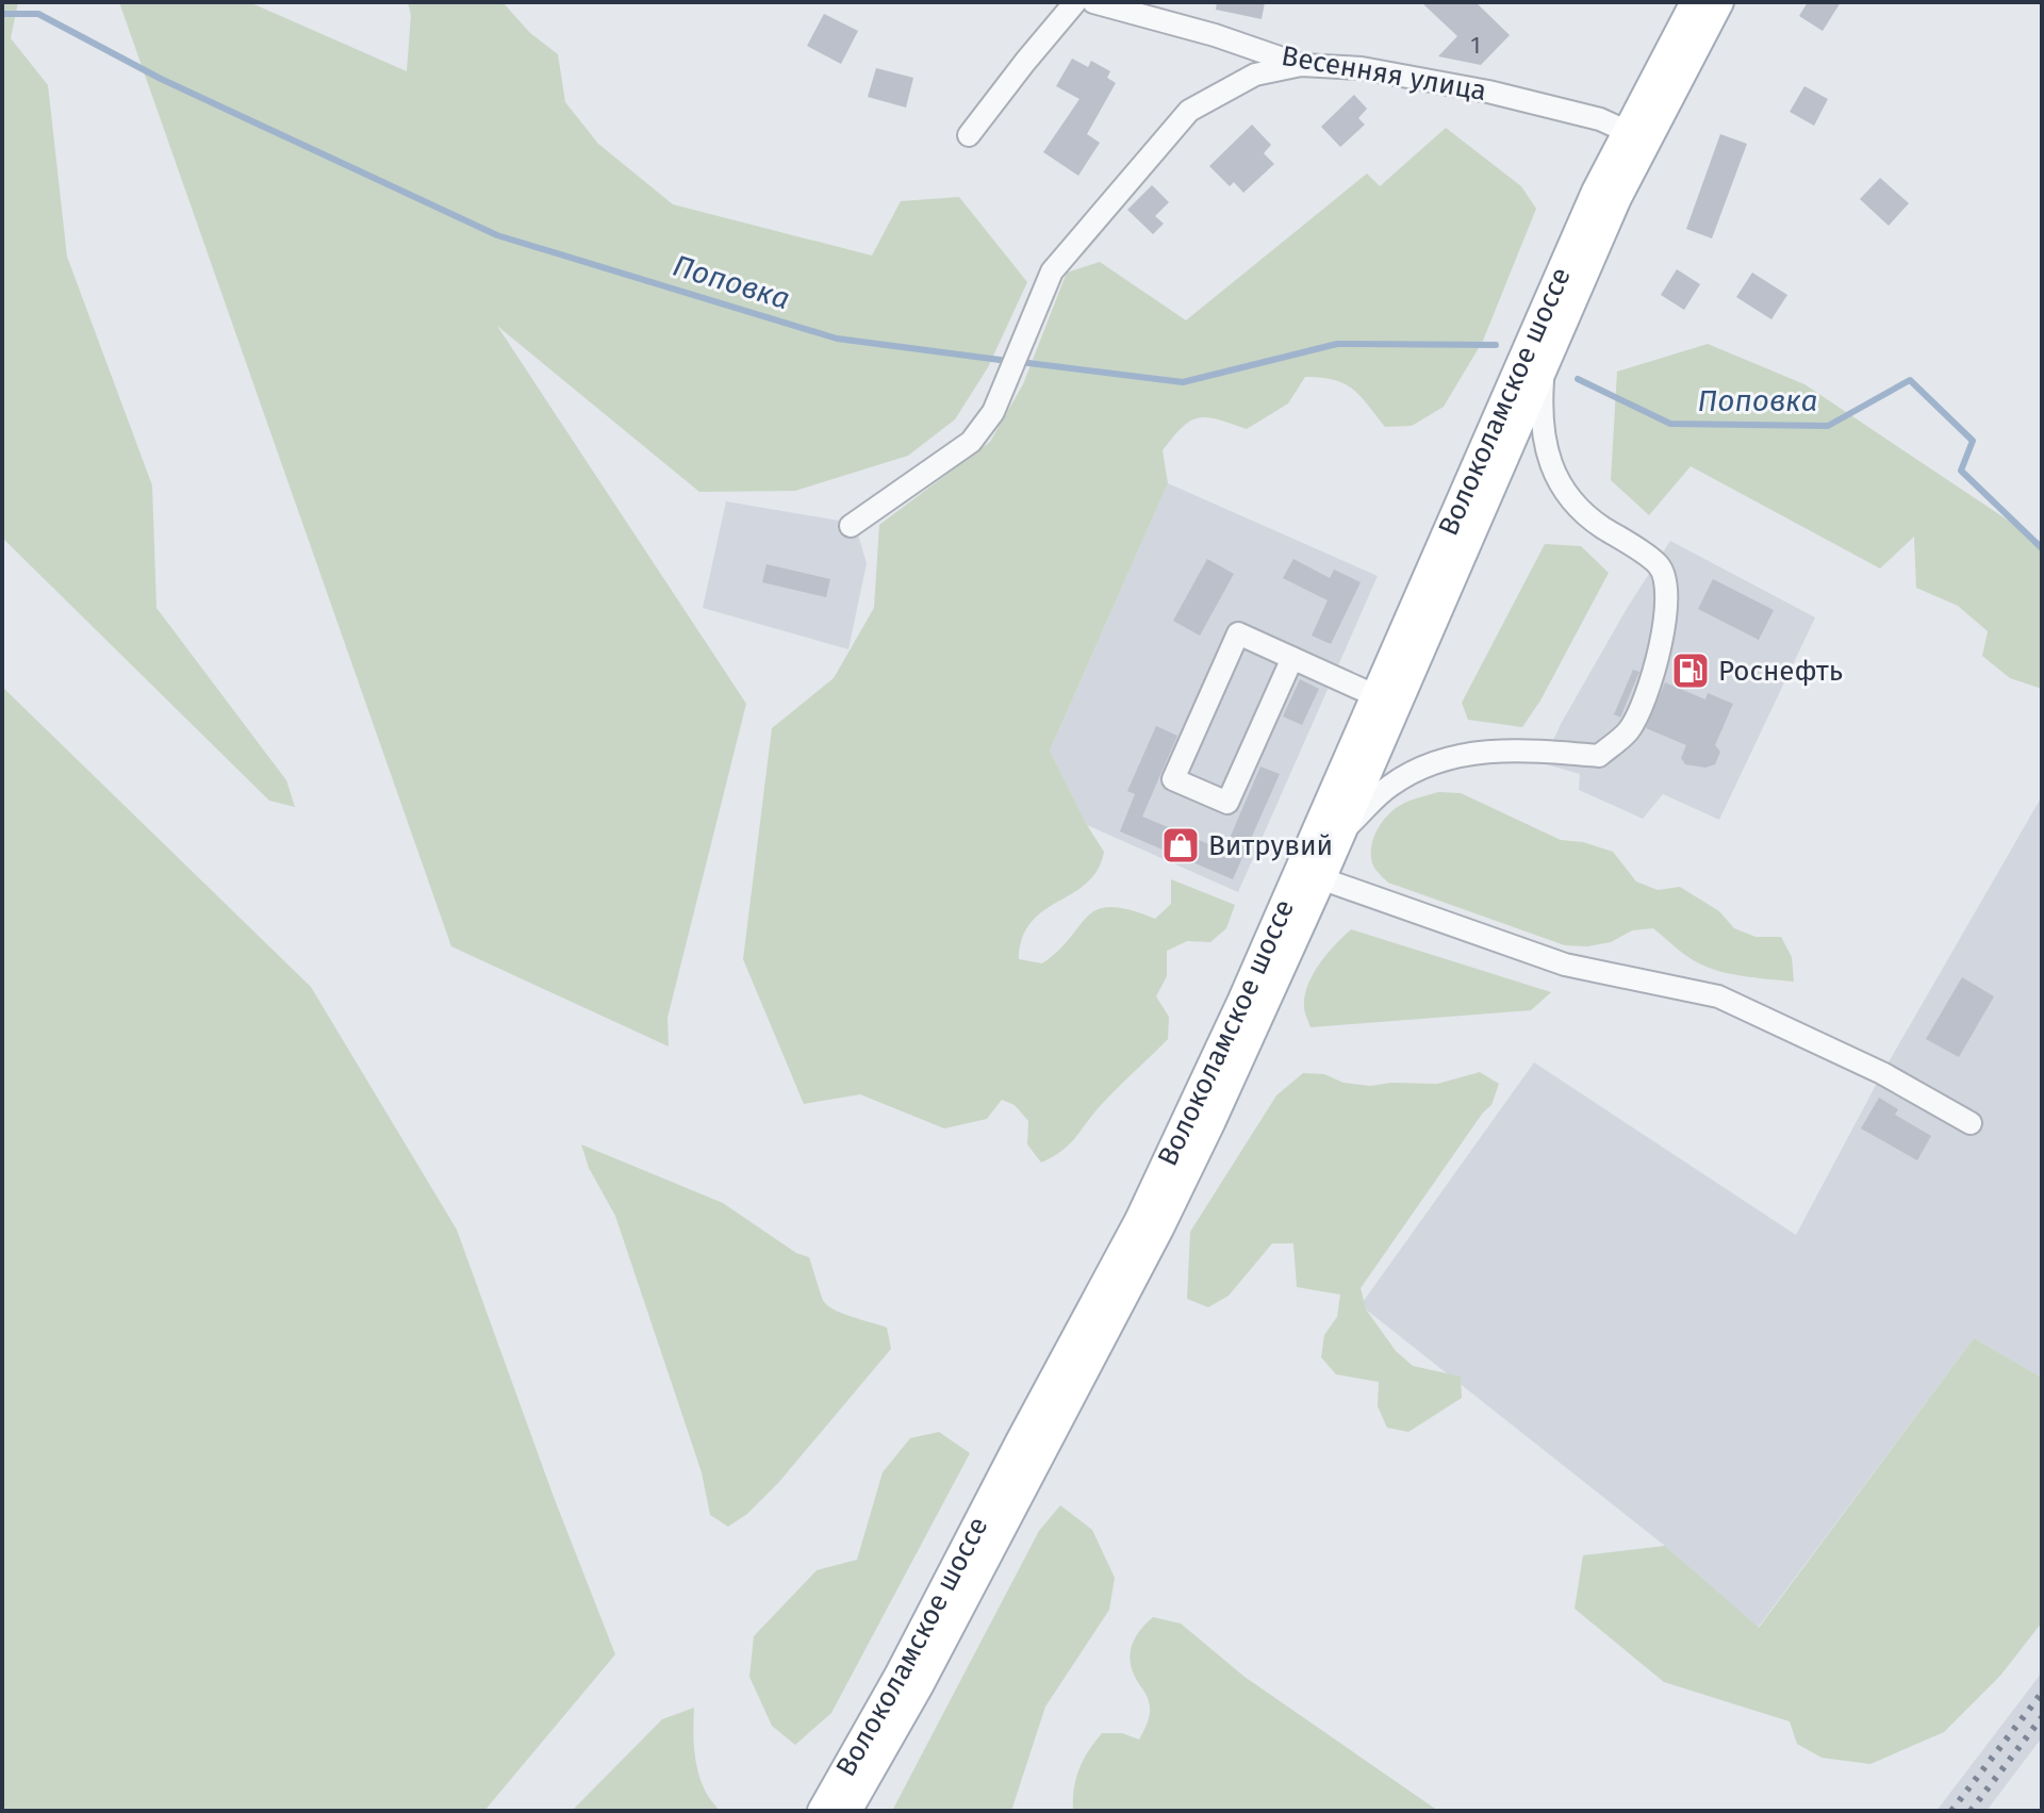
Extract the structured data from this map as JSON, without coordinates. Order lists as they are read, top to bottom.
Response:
{
  "streets": {
    "main road": ["Волоколамское шоссе"],
    "street": ["Весенняя улица"]
  },
  "crossings": [
    ["Весенняя улица", "Волоколамское шоссе"]
  ],
  "water": ["Поповка"],
  "places": {
    "fuel station": ["Роснефть"],
    "shop": ["Витрувий"]
  },
  "house_numbers": ["1"]
}
